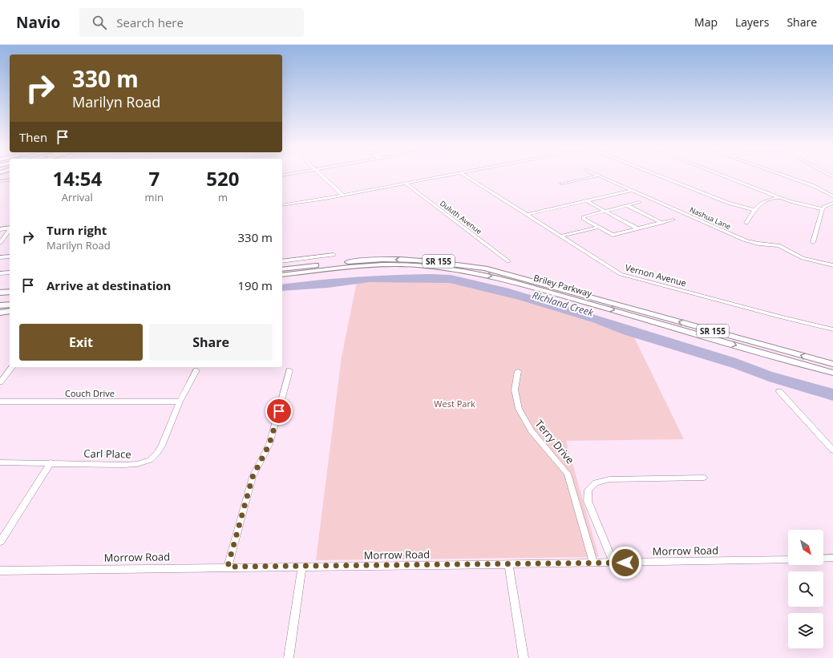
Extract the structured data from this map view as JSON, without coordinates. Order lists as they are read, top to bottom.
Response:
{
  "streets": {
    "highway": ["SR 155", "Briley Parkway"],
    "street": [
      "Duluth Avenue",
      "Nashua Lane",
      "Vernon Avenue",
      "Couch Drive",
      "Terry Drive",
      "Carl Place",
      "Morrow Road"
    ]
  },
  "crossings": [
    ["Couch Drive", "Carl Place"],
    ["Terry Drive", "Morrow Road"]
  ],
  "water": ["Richland Creek"],
  "parks": ["West Park"],
  "north": "bottom right",
  "page": {
    "header": "Navio",
    "search": "Search here",
    "nav": ["Map", "Layers", "Share"],
    "turn": ["330 m", "Marilyn Road"],
    "then": "Then",
    "eta": [
      "14:54",
      "Arrival",
      "7",
      "min",
      "520",
      "m"
    ],
    "list": [
      {
        "name": "Turn right",
        "note": "Marilyn Road",
        "value": "330 m"
      },
      {
        "name": "Arrive at destination",
        "value": "190 m"
      }
    ],
    "buttons": ["Exit", "Share"]
  }
}
